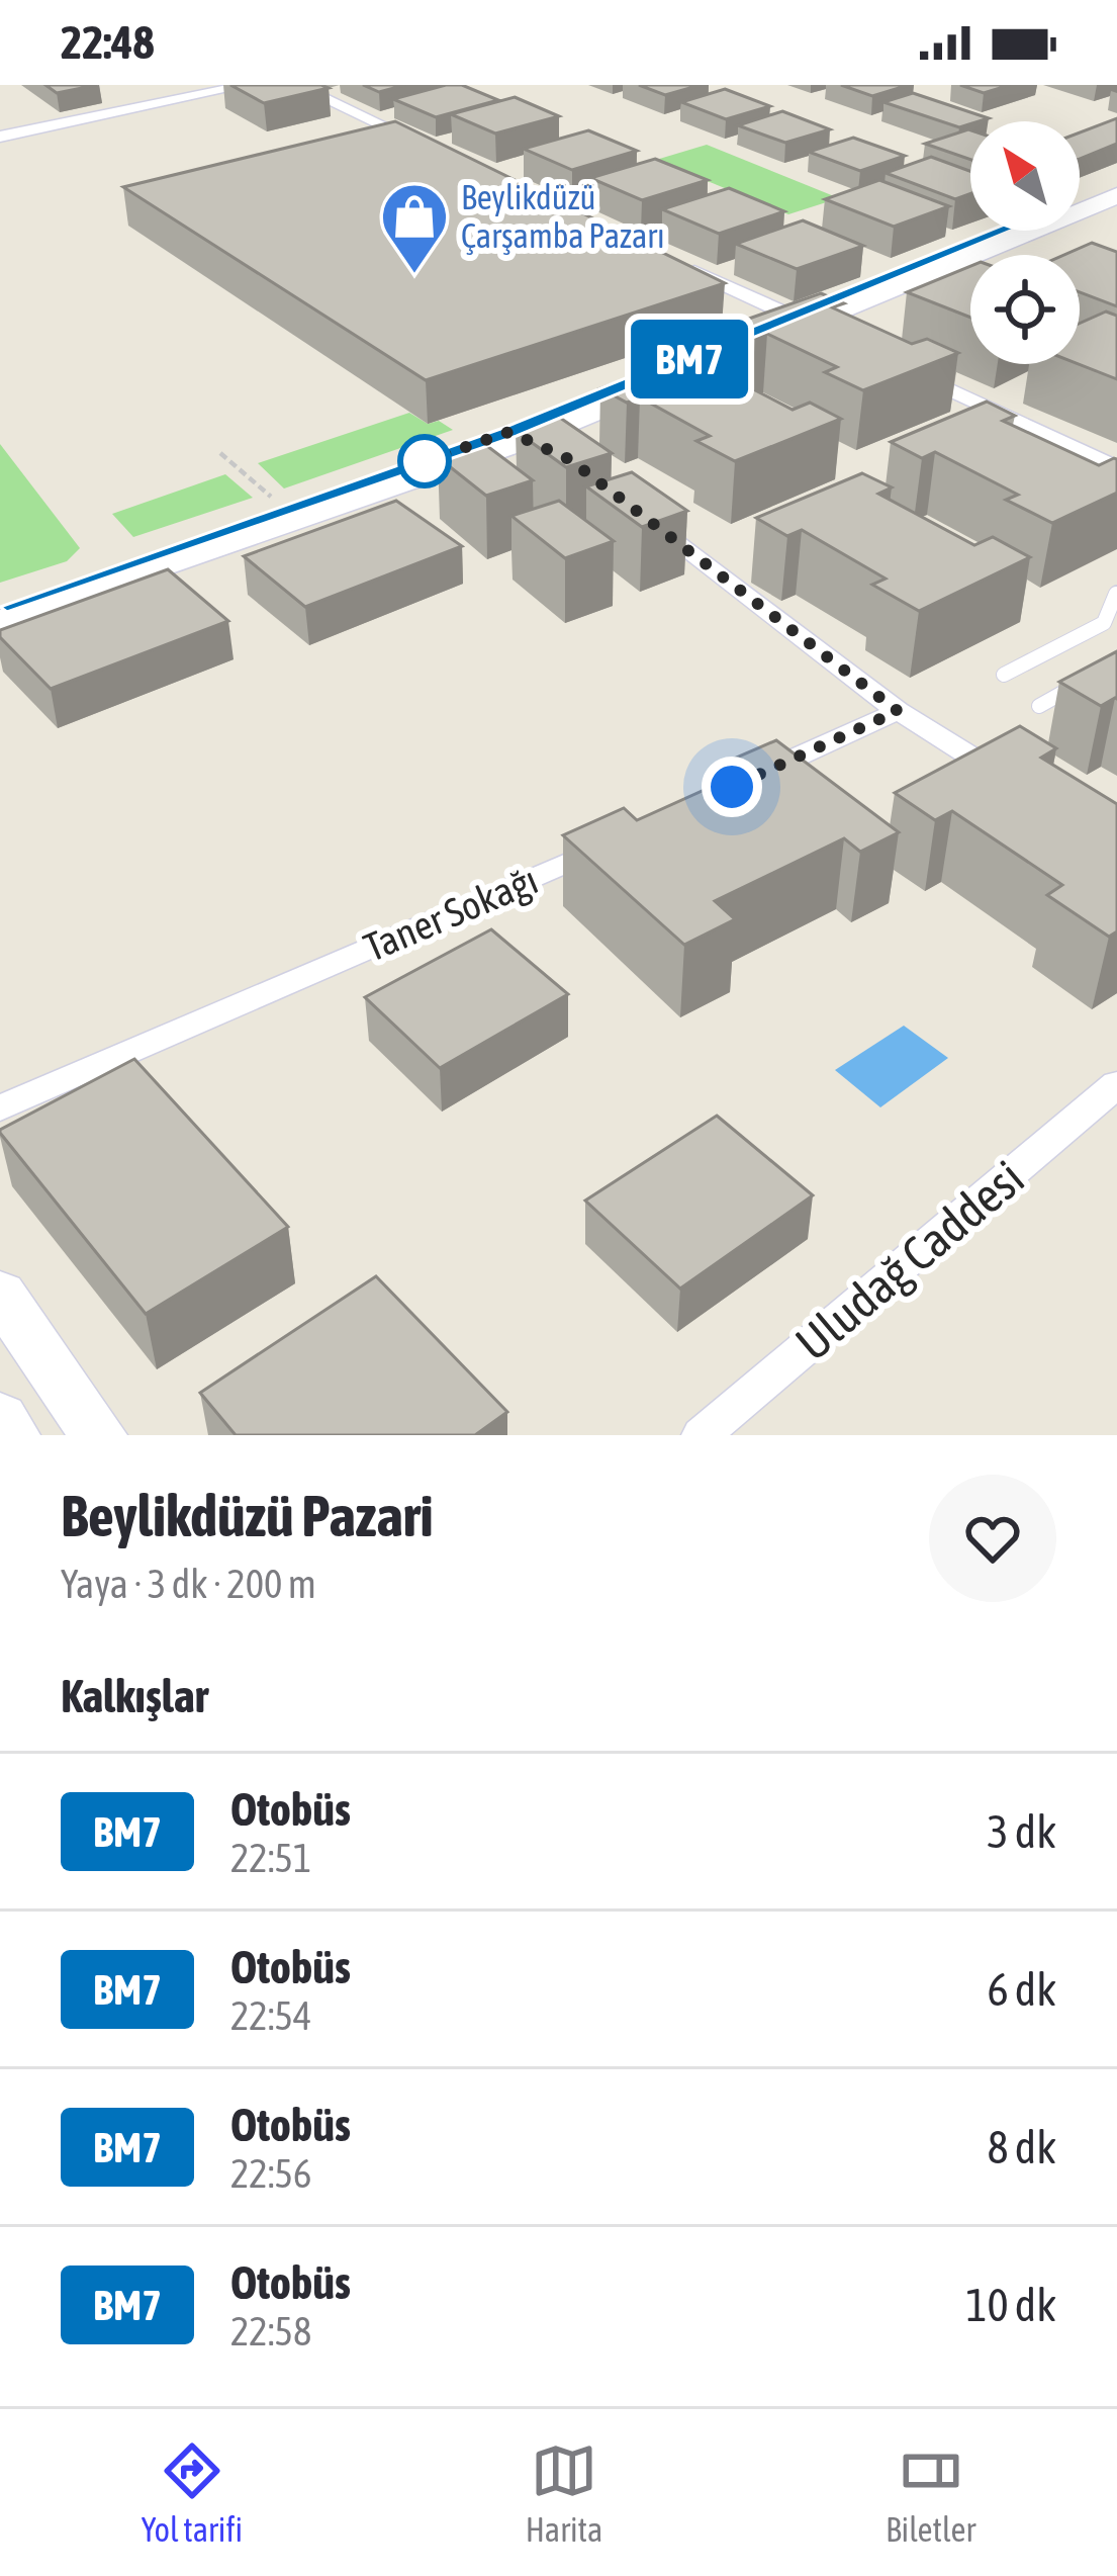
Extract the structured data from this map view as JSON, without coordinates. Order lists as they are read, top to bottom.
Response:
{
  "streets": {
    "street": ["Taner Sokağı", "Uludağ Caddesi"]
  },
  "places": {
    "shop": ["Beylikdüzü Çarşamba Pazarı"]
  },
  "lines": ["bus line BM7"],
  "north": "top left",
  "page": {
    "status": "22:48",
    "on_map": "BM7",
    "heading": [
      ["Beylikdüzü Pazari", "Yaya · 3 dk · 200 m"],
      "Kalkışlar"
    ],
    "list": [
      {
        "mark": "BM7",
        "name": "Otobüs",
        "note": "22:51",
        "value": "3 dk"
      },
      {
        "mark": "BM7",
        "name": "Otobüs",
        "note": "22:54",
        "value": "6 dk"
      },
      {
        "mark": "BM7",
        "name": "Otobüs",
        "note": "22:56",
        "value": "8 dk"
      },
      {
        "mark": "BM7",
        "name": "Otobüs",
        "note": "22:58",
        "value": "10 dk"
      }
    ],
    "tabs": ["Yol tarifi", "Harita", "Biletler"]
  }
}
